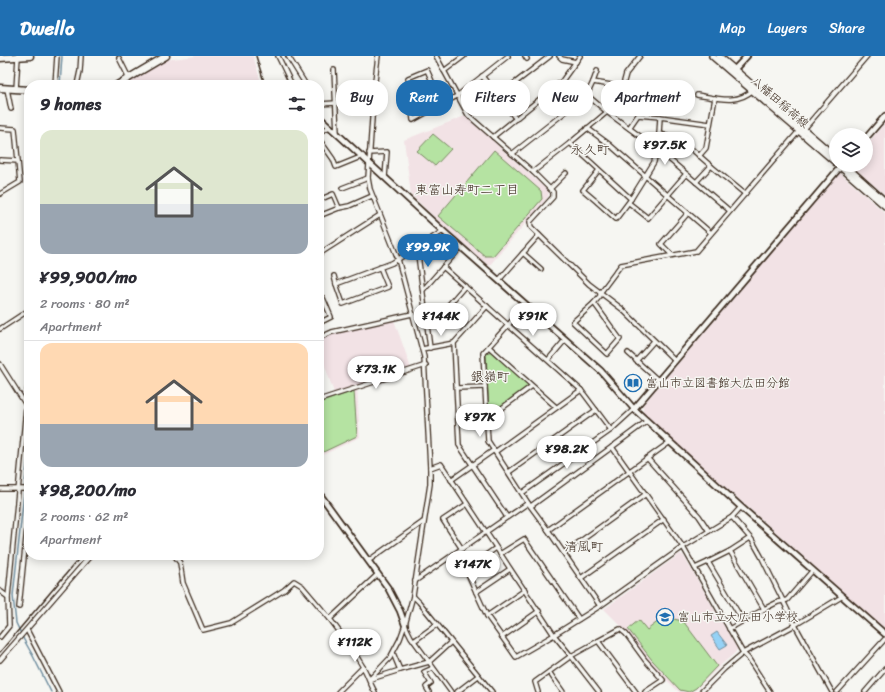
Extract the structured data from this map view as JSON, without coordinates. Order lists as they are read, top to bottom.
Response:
{
  "streets": {
    "main road": ["八幡田稲荷線"]
  },
  "districts": [
    "永久町",
    "東富山寿町二丁目",
    "銀嶺町",
    "清風町"
  ],
  "places": {
    "library": ["富山市立図書館大広田分館"],
    "school or university": ["富山市立大広田小学校"]
  },
  "page": {
    "header": "Dwello",
    "nav": ["Map", "Layers", "Share"],
    "chip": [
      "Buy",
      "Rent",
      "Filters",
      "New",
      "Apartment"
    ],
    "heading": "9 homes",
    "list": [
      {
        "name": "¥99,900/mo",
        "note": "2 rooms · 80 m² · Apartment"
      },
      {
        "name": "¥98,200/mo",
        "note": "2 rooms · 62 m² · Apartment"
      }
    ],
    "price": [
      "¥97.5K",
      "¥99.9K",
      "¥144K",
      "¥91K",
      "¥73.1K",
      "¥97K",
      "¥98.2K",
      "¥147K",
      "¥112K"
    ]
  }
}
